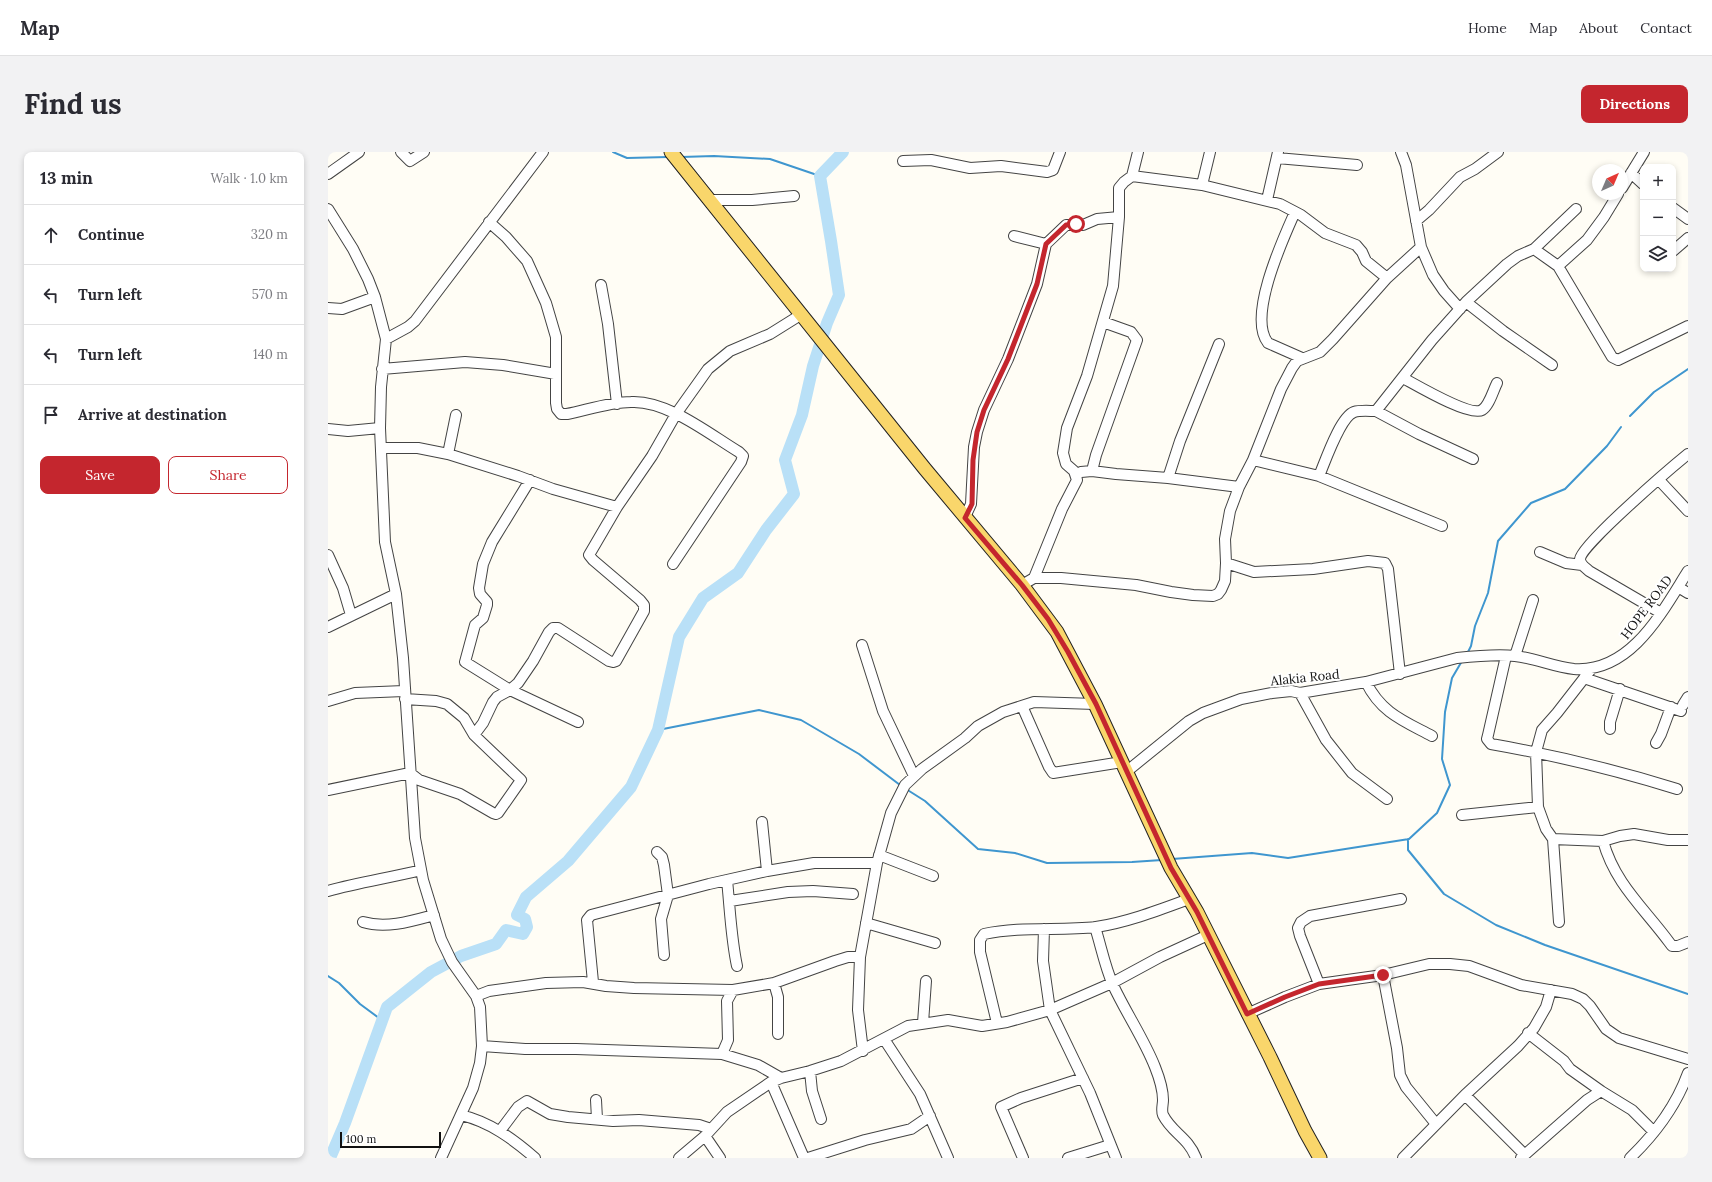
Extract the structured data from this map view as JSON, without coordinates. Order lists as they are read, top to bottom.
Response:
{
  "streets": {
    "street": ["HOPE ROAD", "Alakia Road"]
  },
  "crossings": [
    ["HOPE ROAD", "Alakia Road"]
  ],
  "scale_bar": "100 m",
  "north": "top right",
  "page": {
    "header": "Map",
    "nav": [
      "Home",
      "Map",
      "About",
      "Contact"
    ],
    "buttons": [
      "Directions",
      ["Save", "Share"]
    ],
    "title": "Find us",
    "heading": ["13 min", "Walk · 1.0 km"],
    "map_buttons": ["+", "−"],
    "list": [
      ["Continue", "320 m"],
      ["Turn left", "570 m"],
      ["Turn left", "140 m"],
      "Arrive at destination"
    ],
    "scale": "100 m"
  }
}
